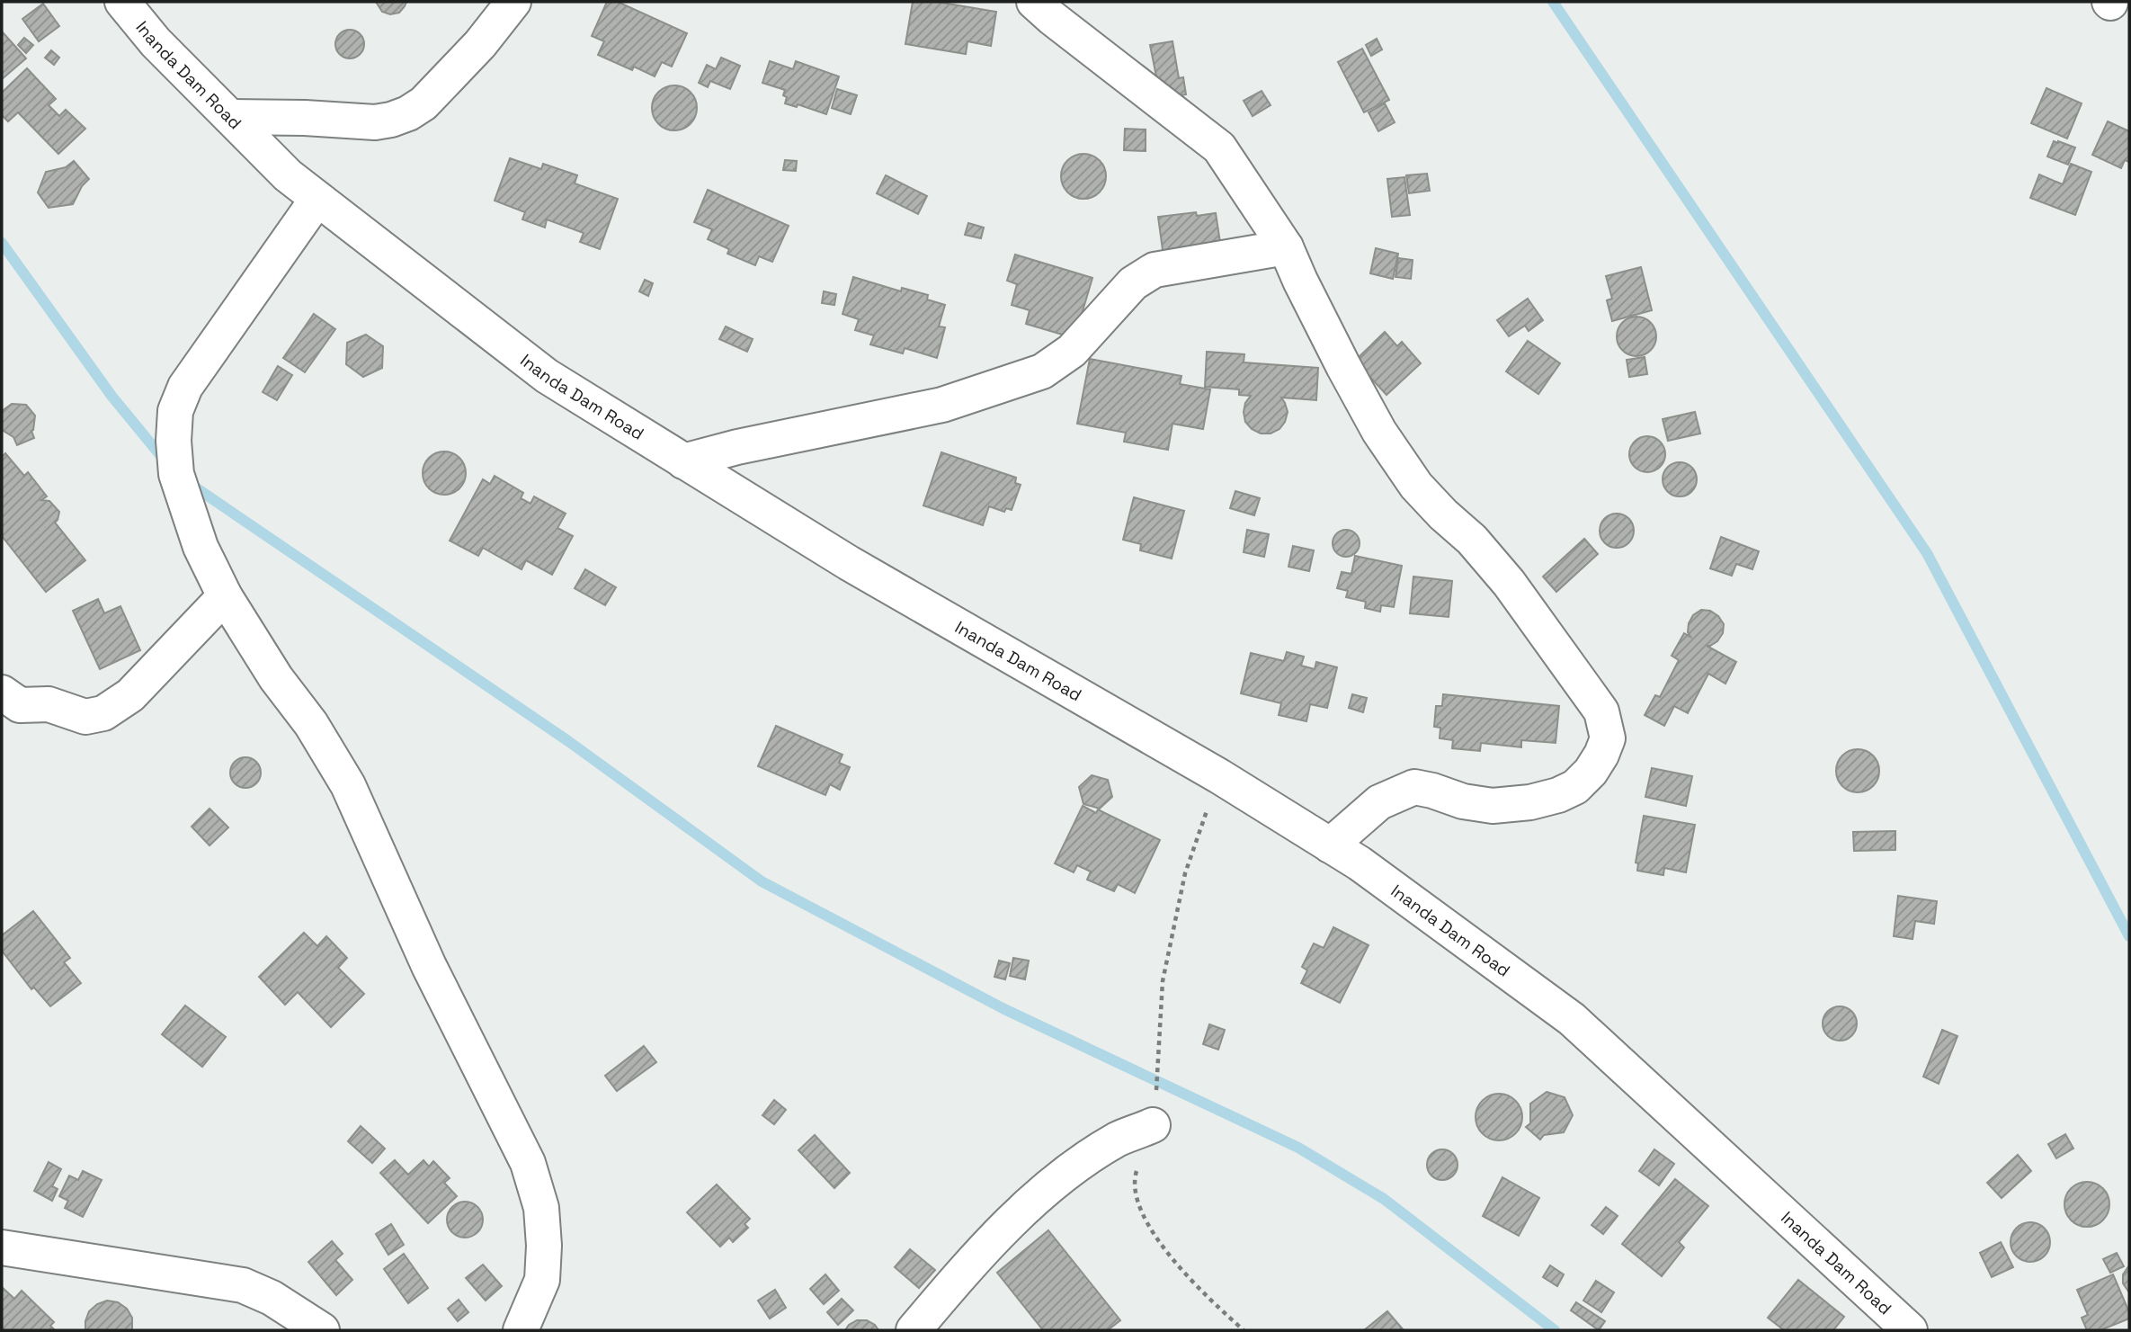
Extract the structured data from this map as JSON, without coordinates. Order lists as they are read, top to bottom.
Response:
{
  "streets": {
    "street": ["Inanda Dam Road"]
  }
}
